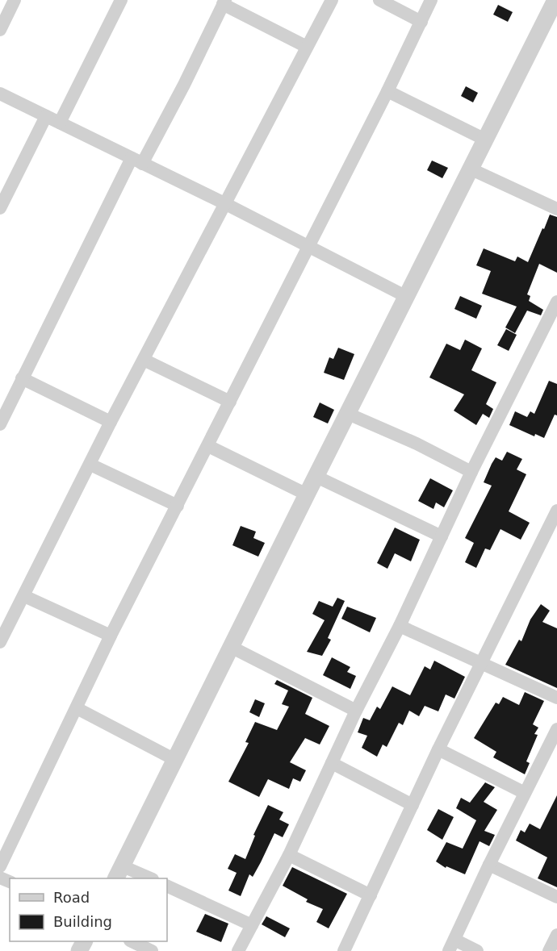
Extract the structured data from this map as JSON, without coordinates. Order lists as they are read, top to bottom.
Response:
{
  "legend": ["Road", "Building"]
}
